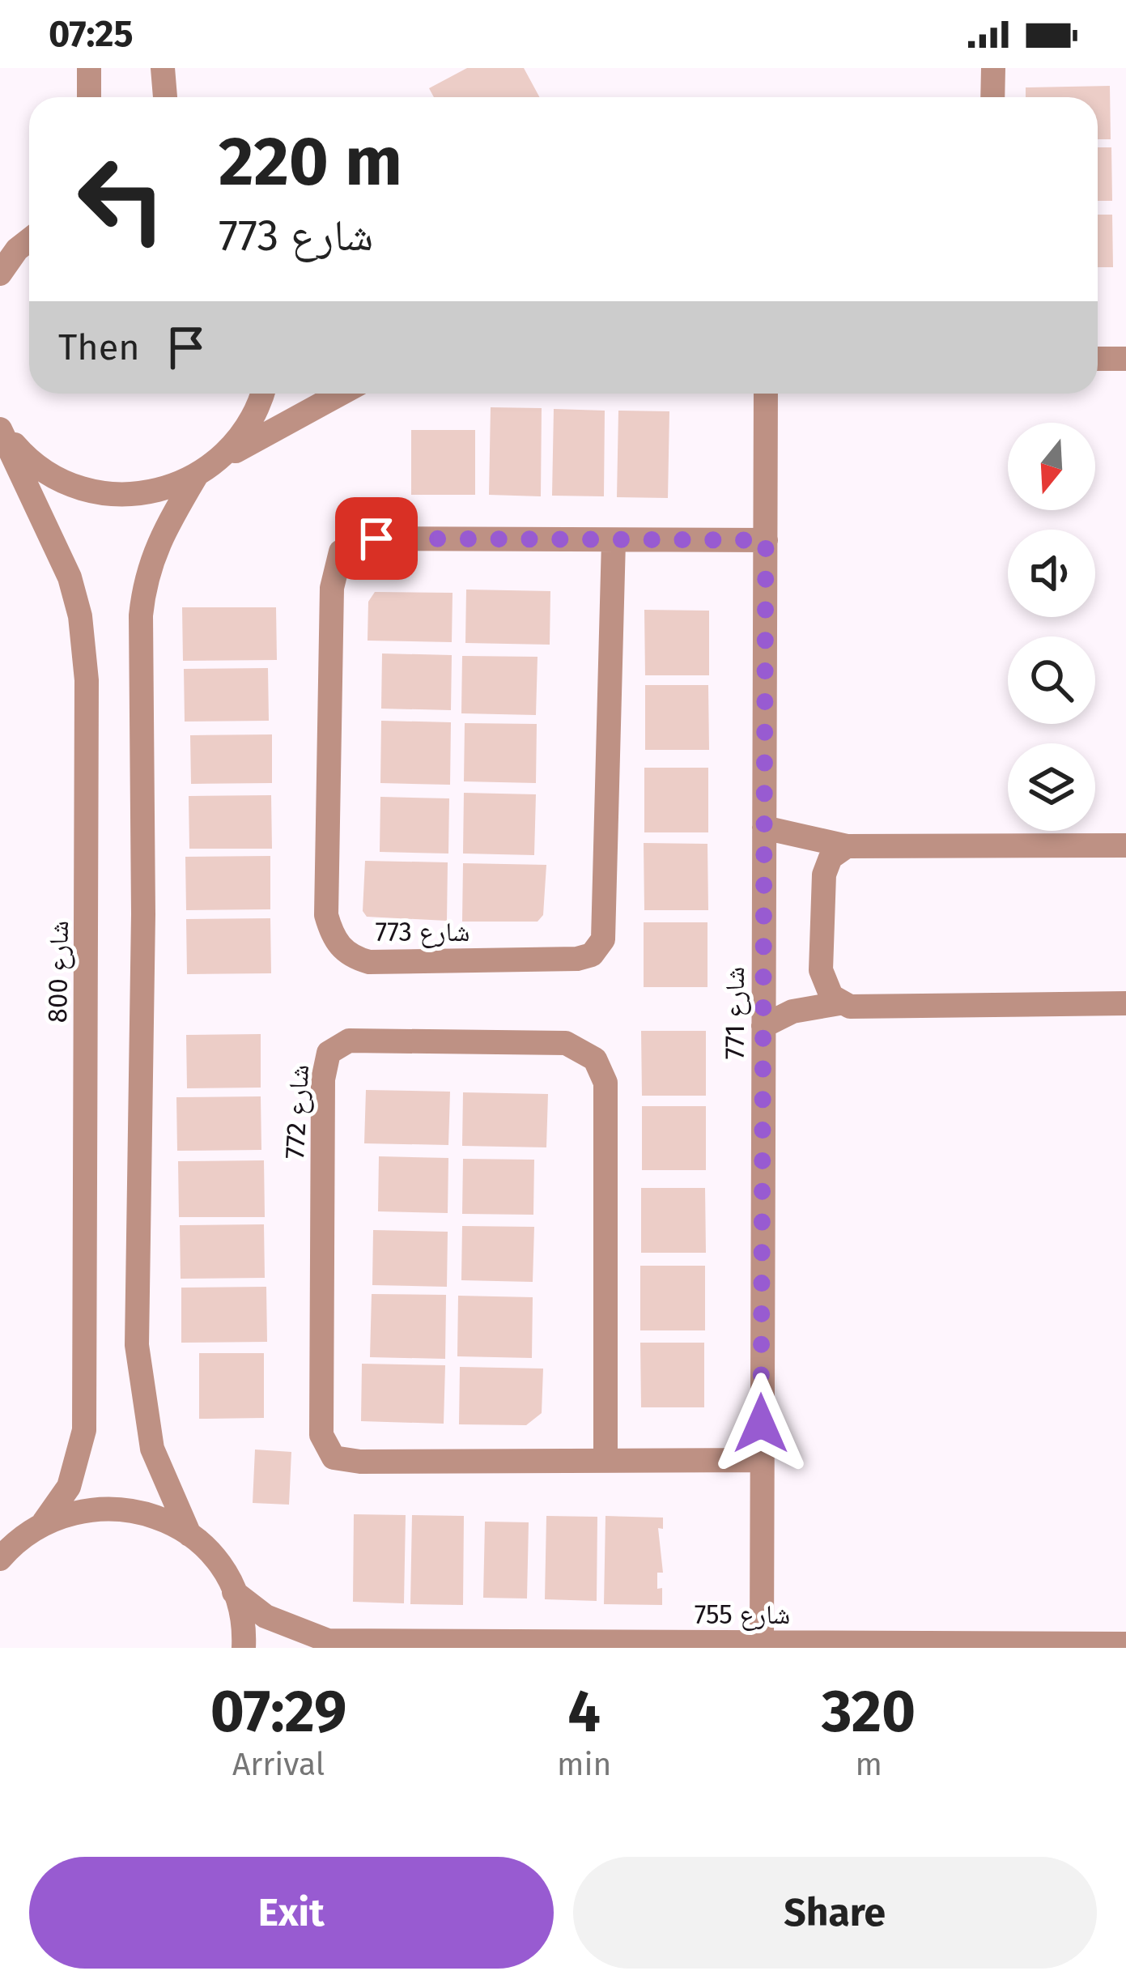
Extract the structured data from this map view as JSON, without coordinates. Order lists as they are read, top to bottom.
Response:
{
  "streets": {
    "street": [
      "شارع 773",
      "شارع 800",
      "شارع 771",
      "شارع 772",
      "شارع 755"
    ]
  },
  "crossings": [
    ["شارع 773", "شارع 771"],
    ["شارع 771", "شارع 772"],
    ["شارع 771", "شارع 755"]
  ],
  "north": "bottom",
  "page": {
    "status": "07:25",
    "turn": ["220 m", "شارع 773"],
    "then": "Then",
    "eta": [
      "07:29",
      "Arrival",
      "4",
      "min",
      "320",
      "m"
    ],
    "buttons": ["Exit", "Share"]
  }
}
